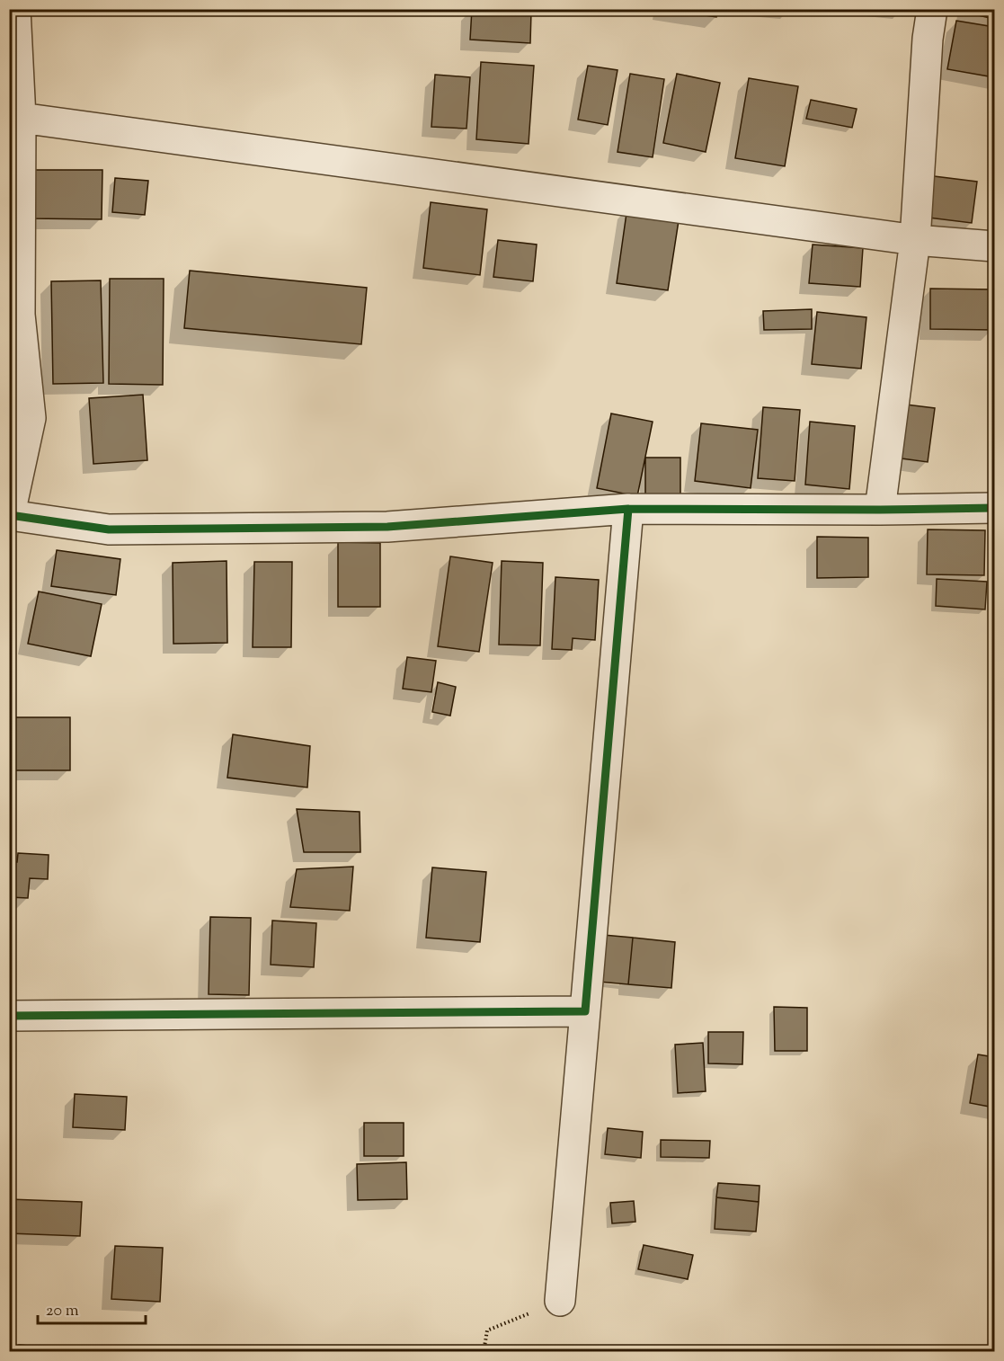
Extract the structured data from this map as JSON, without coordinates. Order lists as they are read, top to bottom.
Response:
{
  "scale_bar": "20 m"
}
